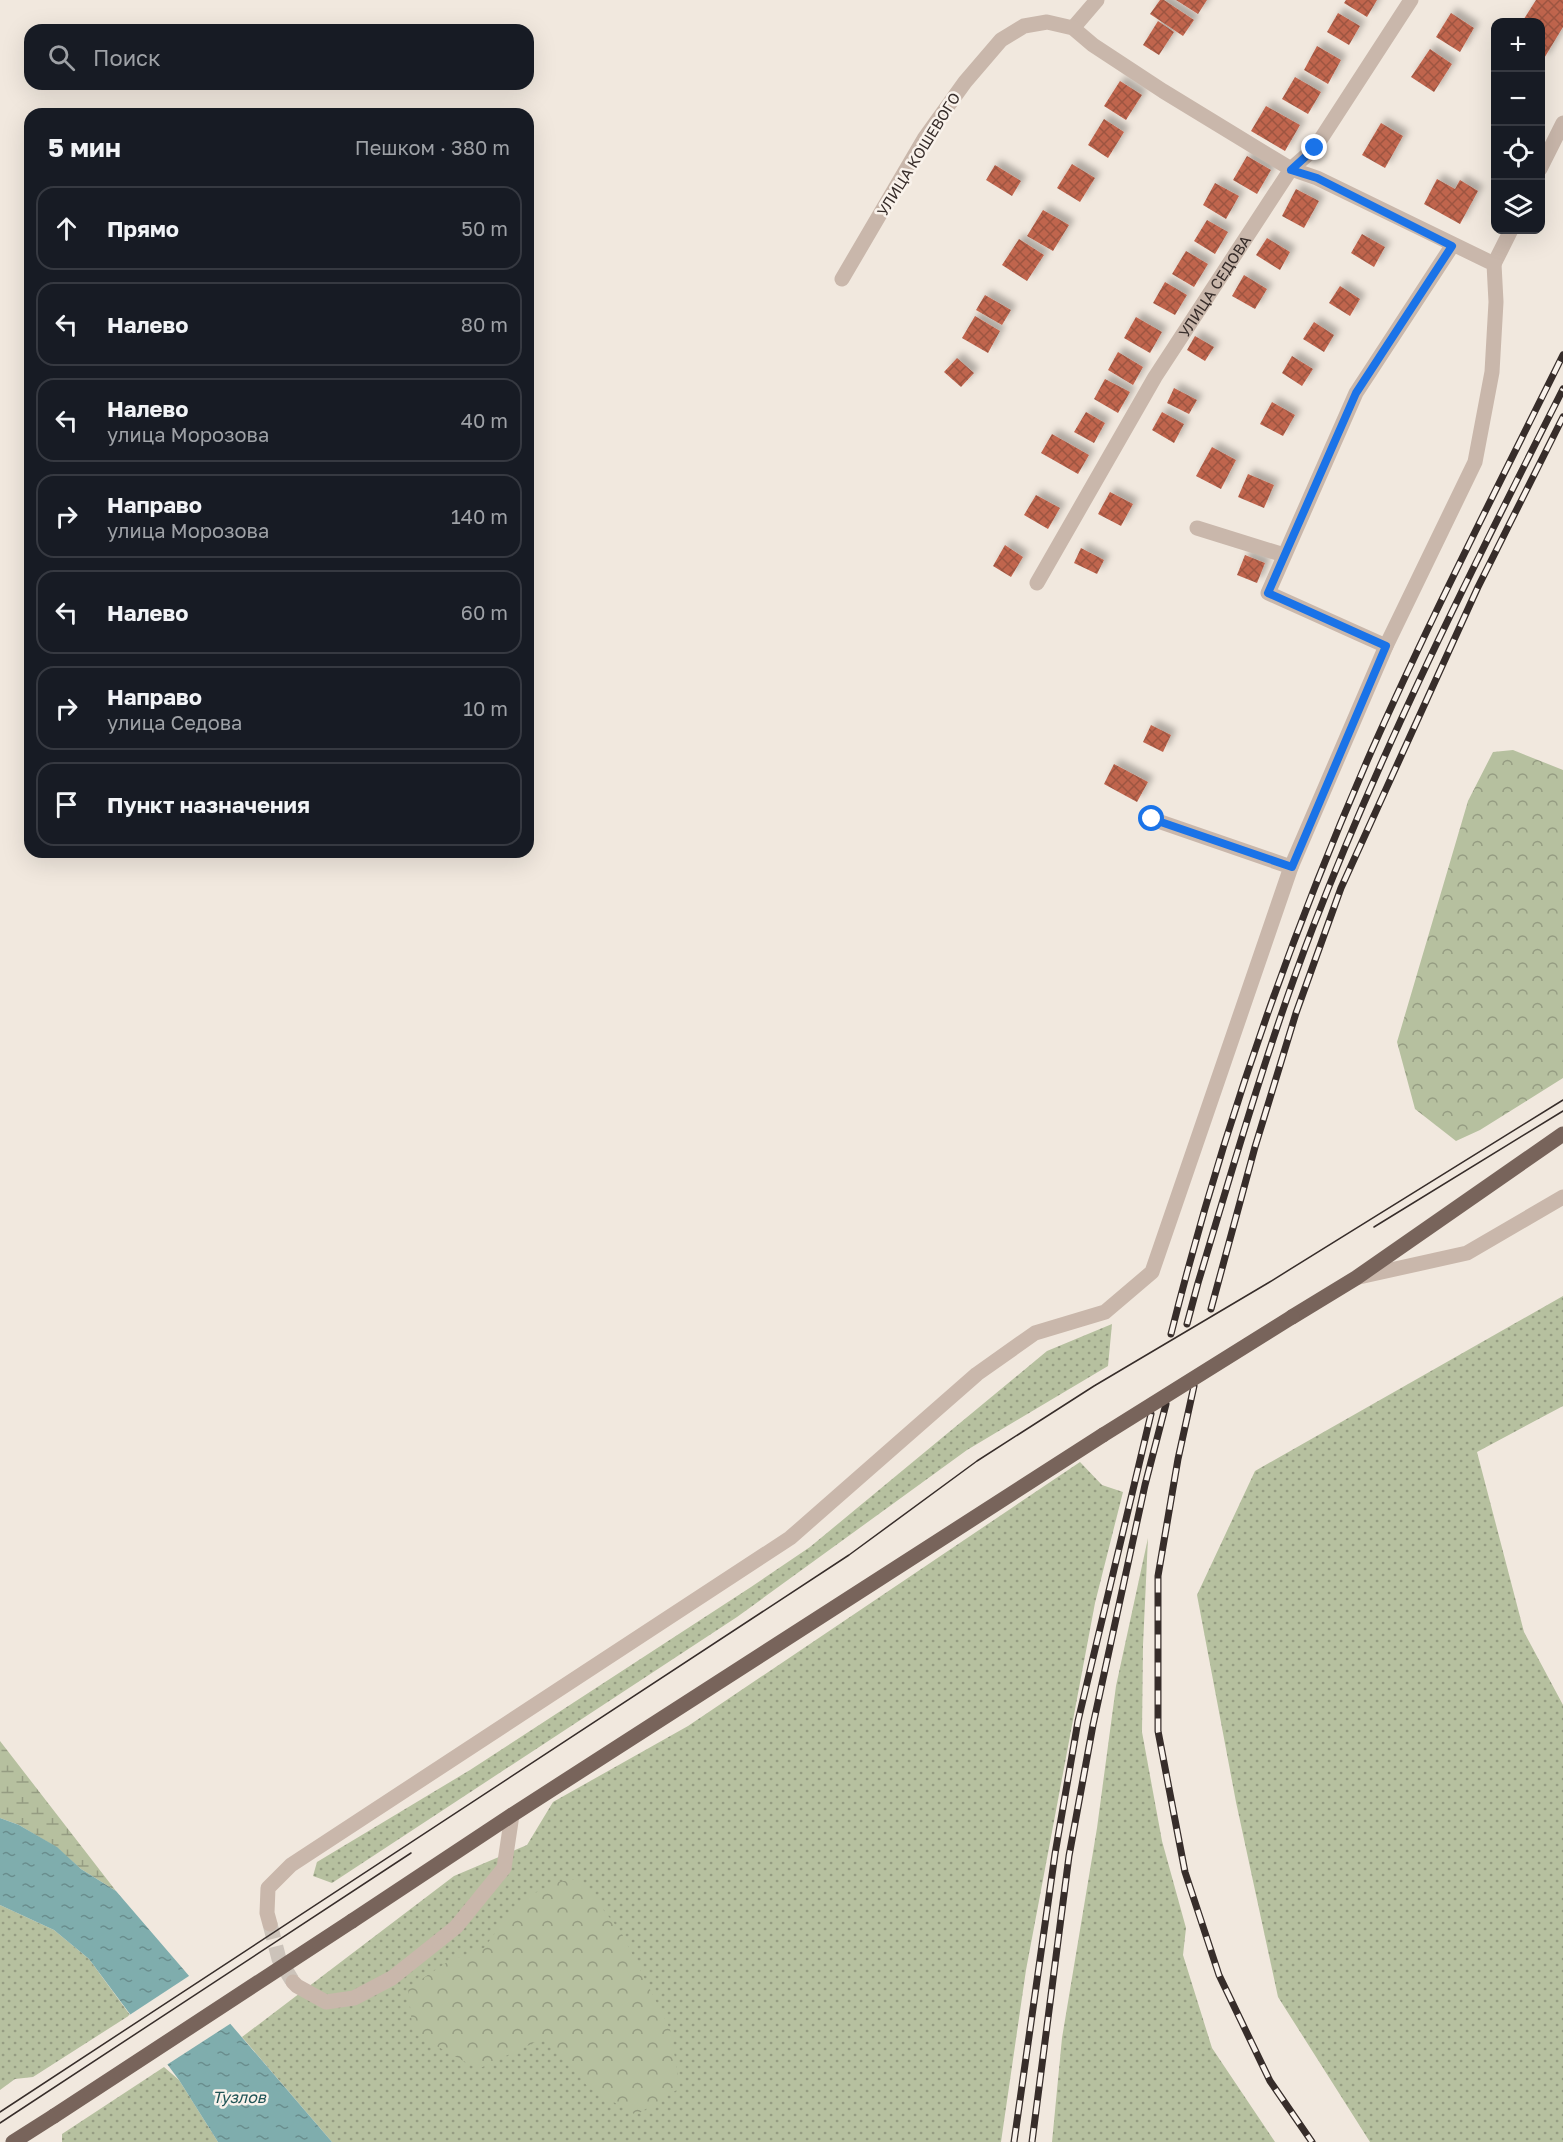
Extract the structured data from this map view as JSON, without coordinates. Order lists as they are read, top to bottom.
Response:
{
  "streets": {
    "street": ["УЛИЦА КОШЕВОГО", "УЛИЦА СЕДОВА"]
  },
  "water": ["Тузлов"],
  "page": {
    "map_buttons": ["+", "−"],
    "search": "Поиск",
    "heading": ["5 мин", "Пешком · 380 m"],
    "list": [
      ["Прямо", "50 m"],
      ["Налево", "80 m"],
      ["Налево", "улица Морозова", "40 m"],
      ["Направо", "улица Морозова", "140 m"],
      ["Налево", "60 m"],
      ["Направо", "улица Седова", "10 m"],
      "Пункт назначения"
    ]
  }
}
